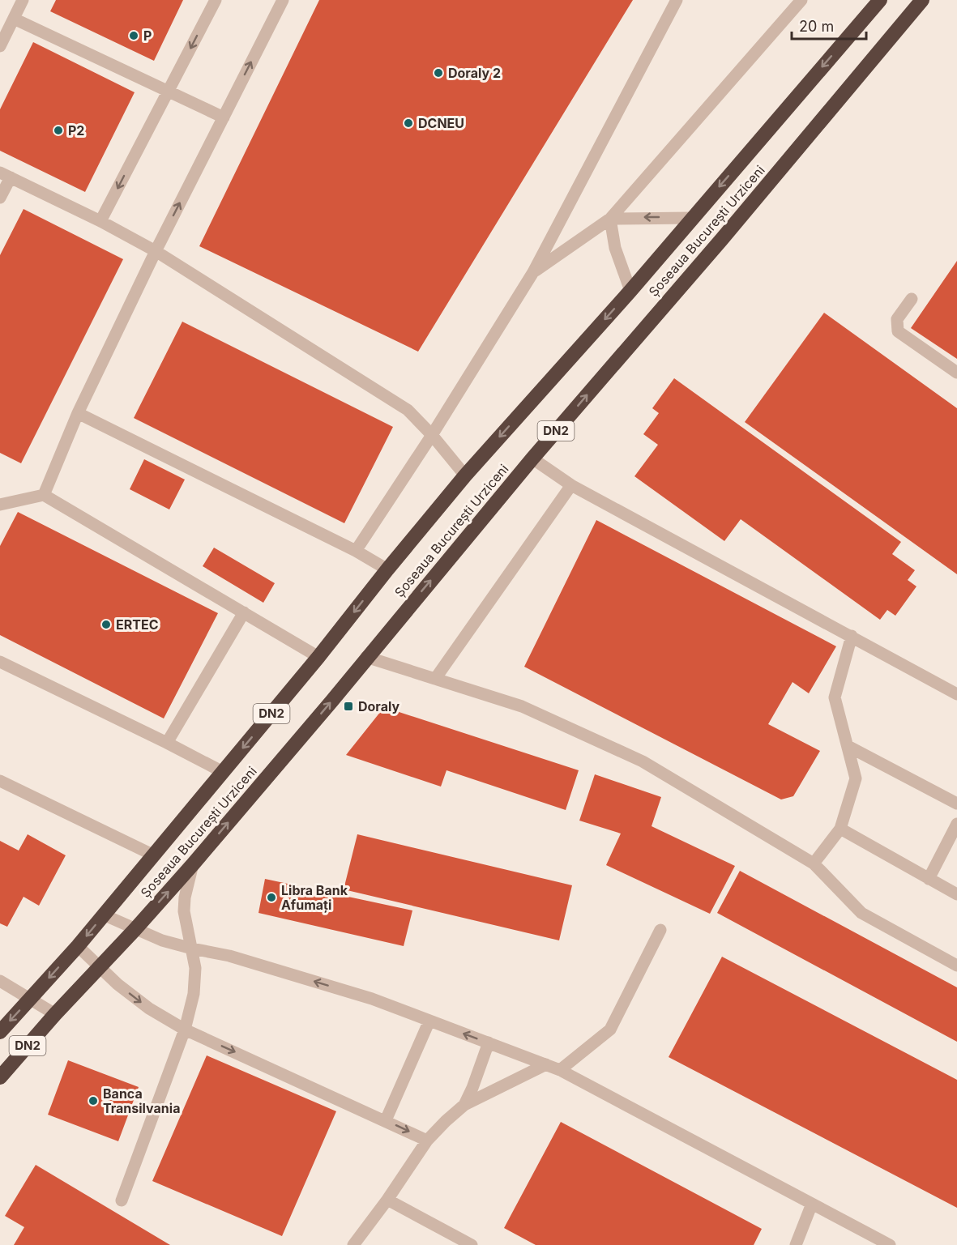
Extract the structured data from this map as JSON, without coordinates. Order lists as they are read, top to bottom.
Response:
{
  "streets": {
    "highway": ["Șoseaua București Urziceni", "DN2"]
  },
  "places": {
    "other": [
      "P",
      "Doraly 2",
      "DCNEU",
      "P2",
      "ERTEC",
      "Libra Bank Afumați",
      "Banca Transilvania"
    ],
    "transit": ["Doraly"]
  },
  "scale_bar": "20 m"
}
